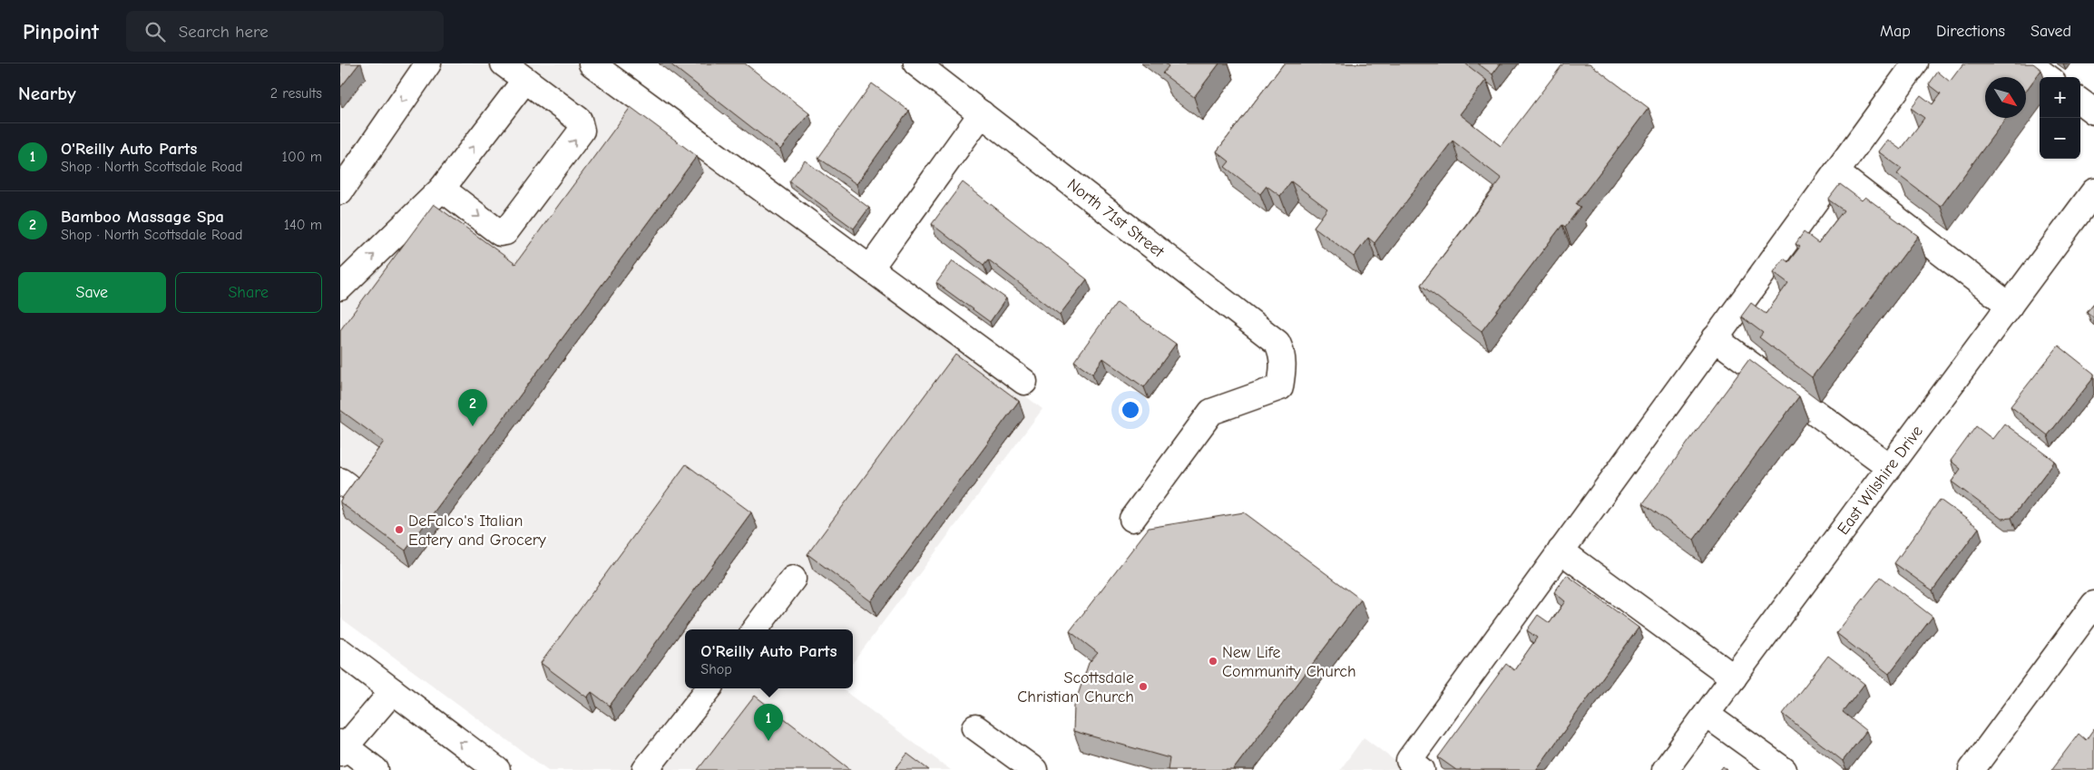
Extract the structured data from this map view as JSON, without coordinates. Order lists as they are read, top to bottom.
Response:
{
  "streets": {
    "street": ["North 71st Street", "East Wilshire Drive"]
  },
  "places": ["DeFalco's Italian Eatery and Grocery", "New Life Community Church", "Scottsdale Christian Church"],
  "north": "bottom right",
  "page": {
    "header": "Pinpoint",
    "search": "Search here",
    "nav": ["Map", "Directions", "Saved"],
    "heading": ["Nearby", "2 results"],
    "map_buttons": ["+", "−"],
    "list": [
      {
        "mark": "1",
        "name": "O'Reilly Auto Parts",
        "note": "Shop · North Scottsdale Road",
        "value": "100 m"
      },
      {
        "mark": "2",
        "name": "Bamboo Massage Spa",
        "note": "Shop · North Scottsdale Road",
        "value": "140 m"
      }
    ],
    "buttons": ["Save", "Share"],
    "pins": ["2", "1"],
    "popup": ["O'Reilly Auto Parts", "Shop"]
  }
}
